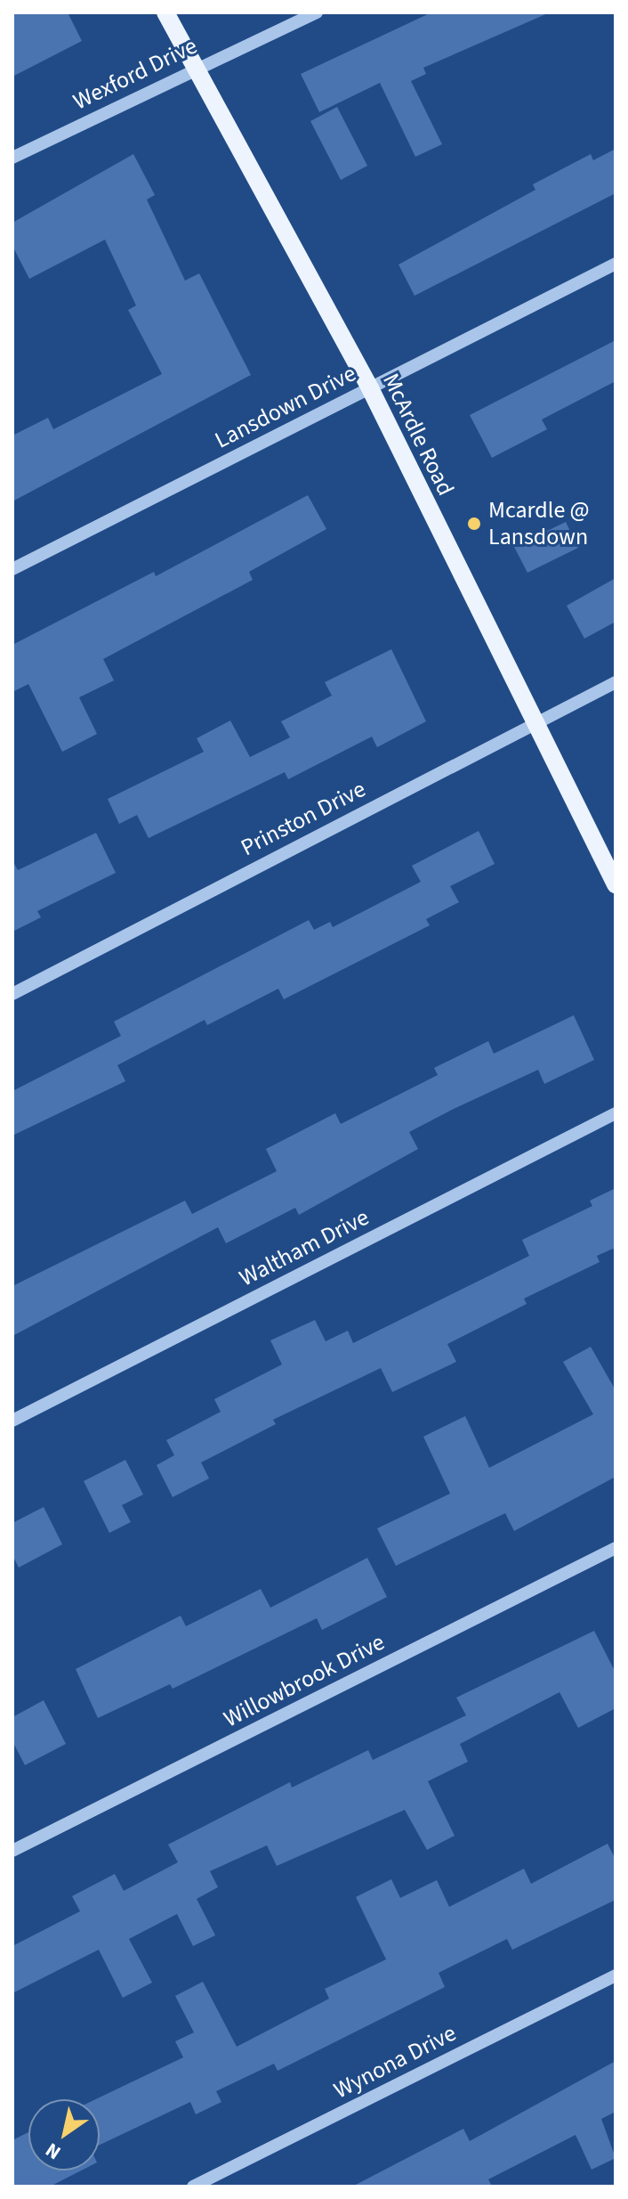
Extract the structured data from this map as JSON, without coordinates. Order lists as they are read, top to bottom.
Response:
{
  "streets": {
    "main road": ["McArdle Road"],
    "street": [
      "Wexford Drive",
      "Lansdown Drive",
      "Prinston Drive",
      "Waltham Drive",
      "Willowbrook Drive",
      "Wynona Drive"
    ]
  },
  "crossings": [
    ["Wexford Drive", "McArdle Road"],
    ["Lansdown Drive", "McArdle Road"],
    ["McArdle Road", "Prinston Drive"]
  ],
  "places": ["Mcardle @ Lansdown"],
  "north": "bottom left"
}
